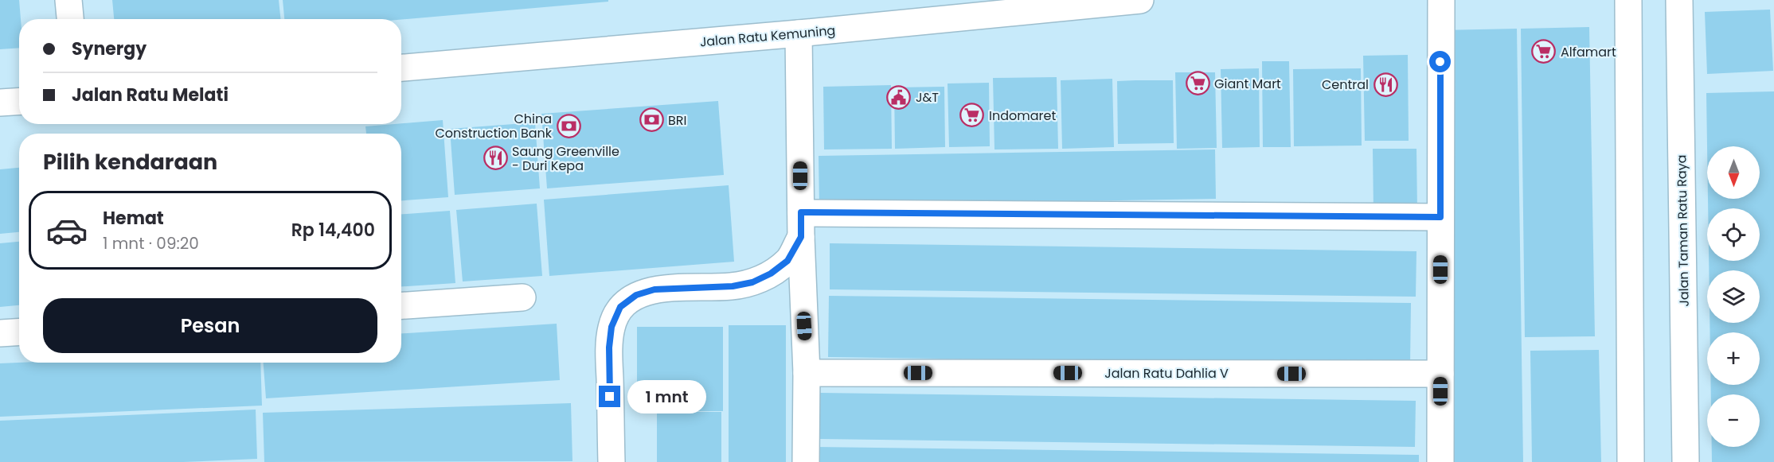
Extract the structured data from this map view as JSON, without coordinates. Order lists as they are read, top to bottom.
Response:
{
  "streets": {
    "street": ["Jalan Ratu Kemuning", "Jalan Taman Ratu Raya", "Jalan Ratu Dahlia V"]
  },
  "places": {
    "supermarket": ["Alfamart", "Giant Mart", "Indomaret"],
    "restaurant": ["Central", "Saung Greenville - Duri Kepa"],
    "public building": ["J&T"],
    "bank": ["BRI", "China Construction Bank"]
  },
  "north": "bottom",
  "page": {
    "banner": ["Synergy", "Jalan Ratu Melati"],
    "heading": "Pilih kendaraan",
    "map_buttons": ["+", "−"],
    "list": [
      {
        "name": "Hemat",
        "note": "1 mnt · 09:20",
        "value": "Rp 14,400"
      }
    ],
    "buttons": "Pesan",
    "bubble": "1 mnt"
  }
}
